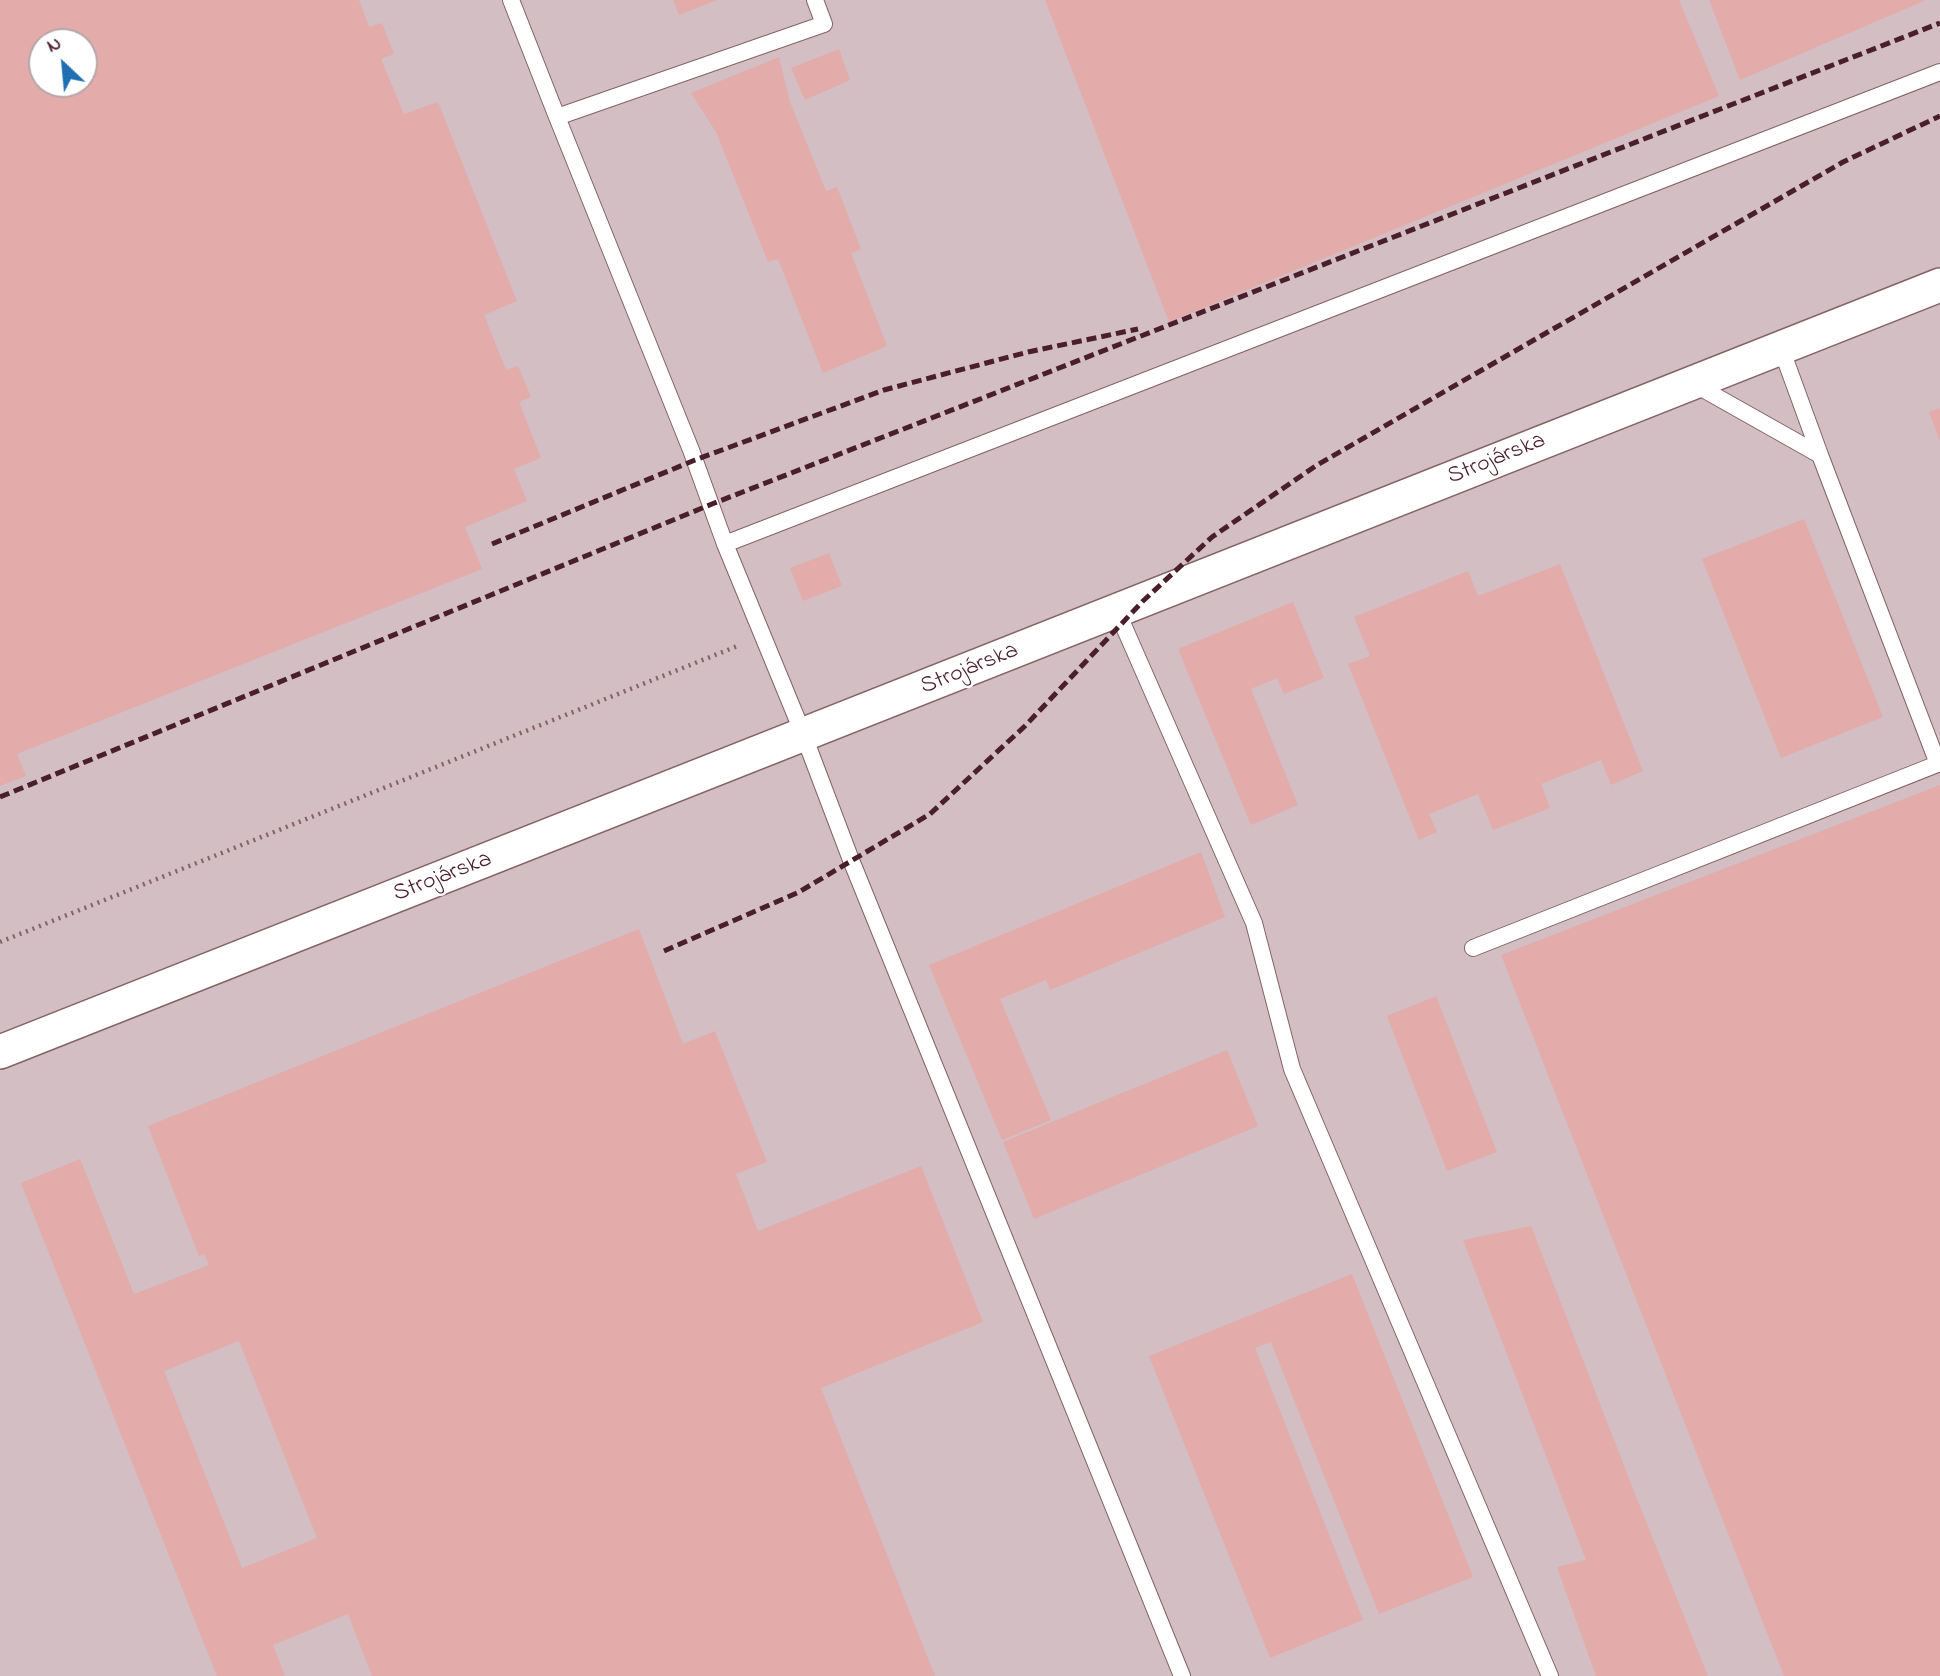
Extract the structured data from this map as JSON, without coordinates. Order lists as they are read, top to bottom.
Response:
{
  "streets": {
    "street": ["Strojárska"]
  },
  "north": "top left"
}
